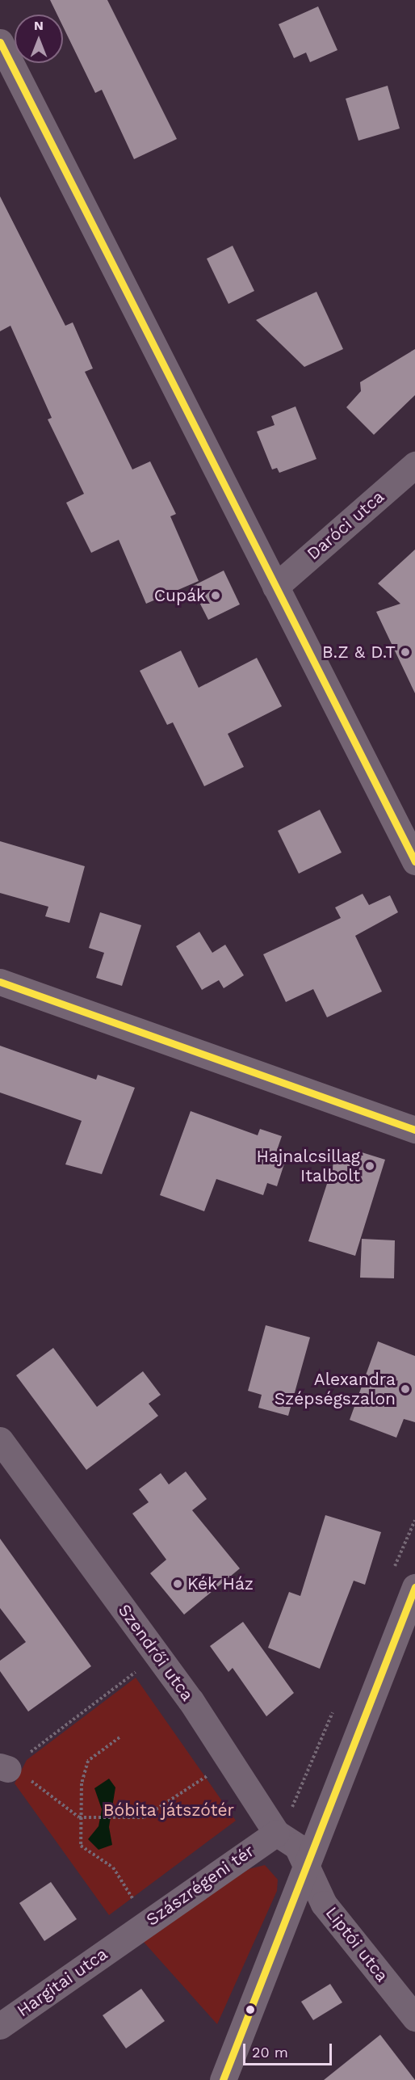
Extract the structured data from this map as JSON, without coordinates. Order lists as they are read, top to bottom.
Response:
{
  "streets": {
    "street": [
      "Daróci utca",
      "Szendrői utca",
      "Szászrégeni tér",
      "Liptói utca",
      "Hargitai utca"
    ]
  },
  "crossings": [
    ["Szendrői utca", "Szászrégeni tér"],
    ["Szendrői utca", "Liptói utca"],
    ["Szászrégeni tér", "Hargitai utca"]
  ],
  "parks": ["Bóbita játszótér"],
  "places": [
    "Cupák",
    "B.Z & D.T",
    "Hajnalcsillag Italbolt",
    "Alexandra Szépségszalon",
    "Kék Ház"
  ],
  "scale_bar": "20 m",
  "north": "top"
}
